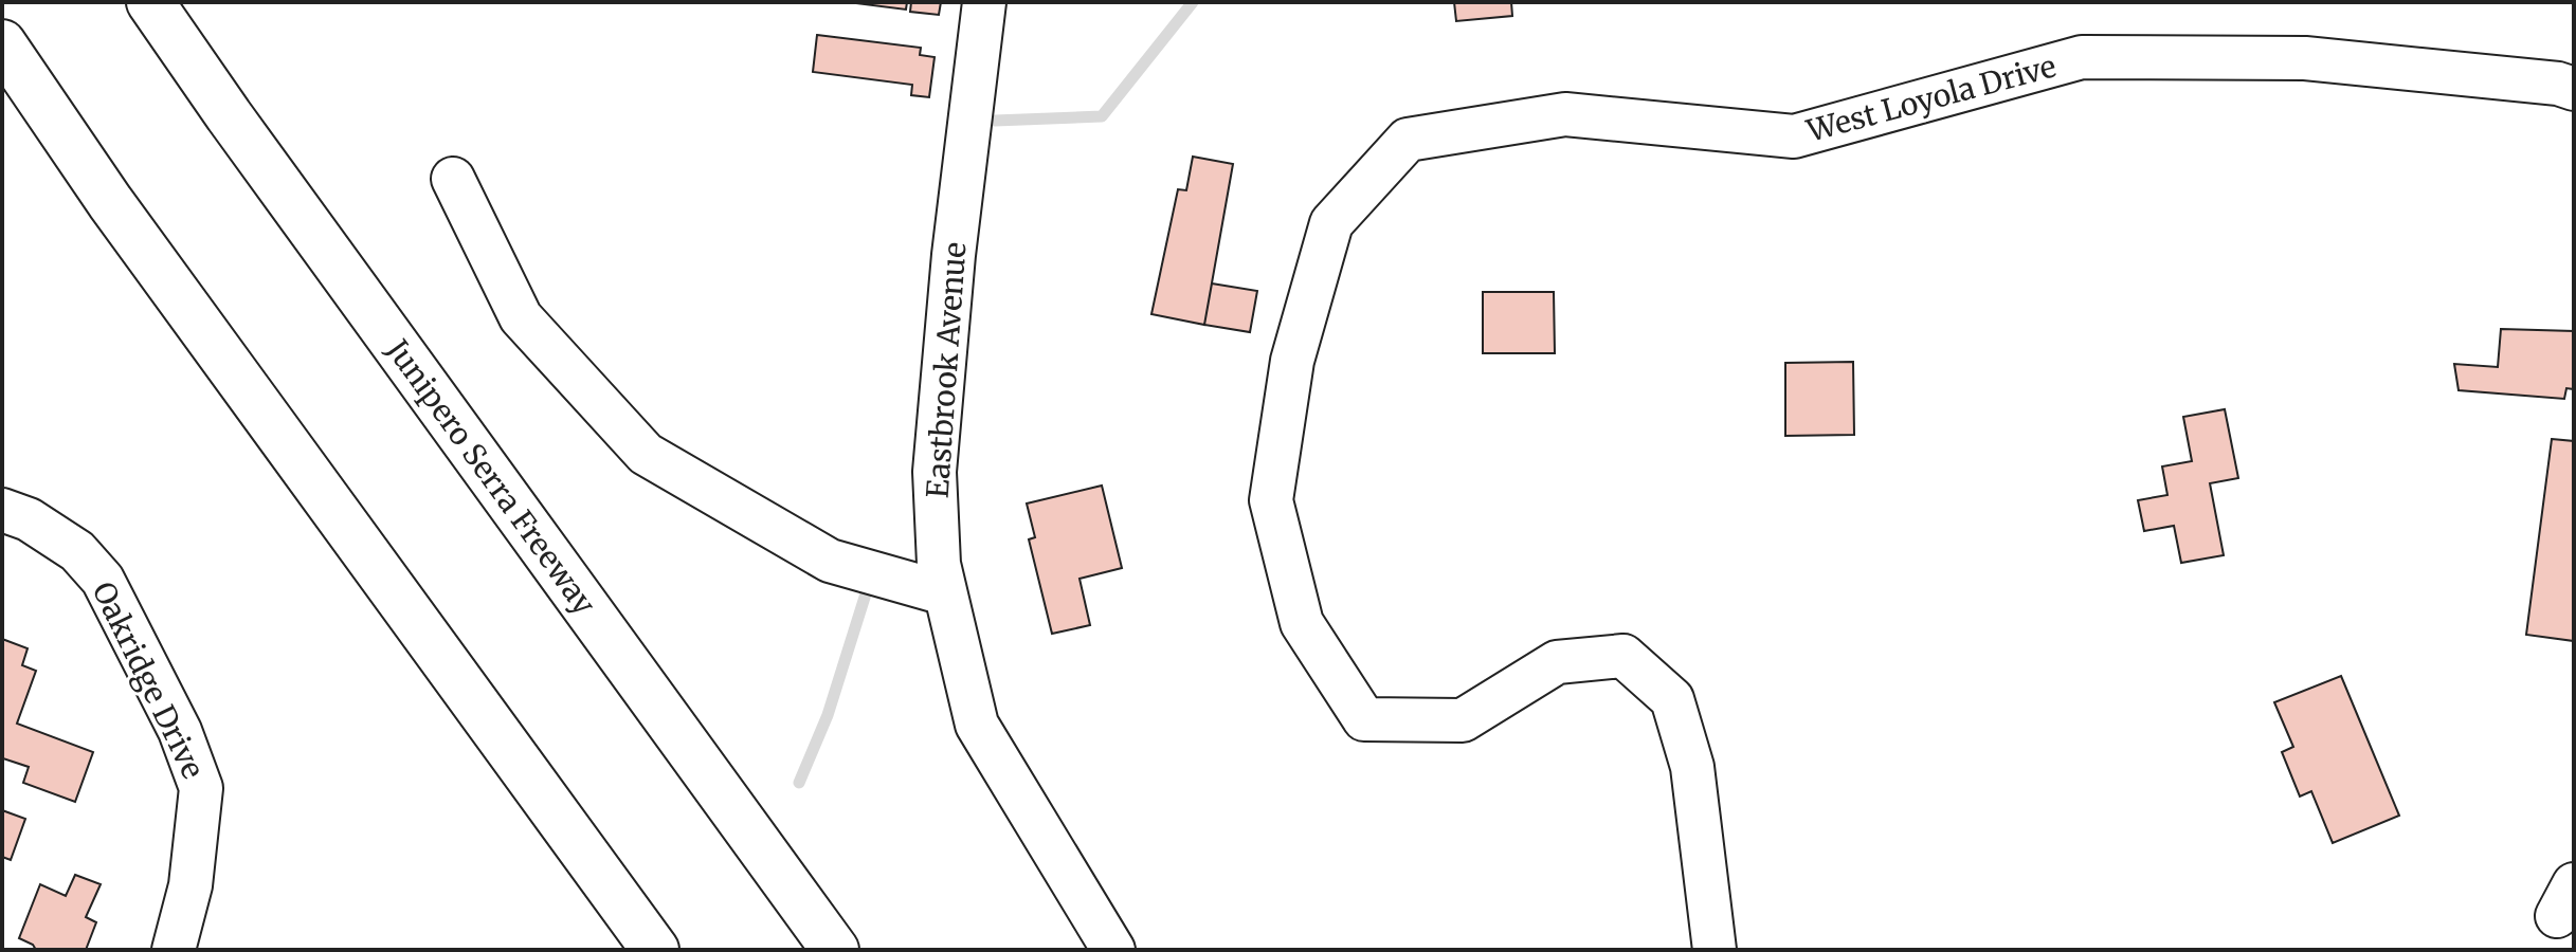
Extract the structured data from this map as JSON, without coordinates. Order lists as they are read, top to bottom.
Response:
{
  "streets": {
    "highway": ["Junipero Serra Freeway"],
    "street": ["West Loyola Drive", "Eastbrook Avenue", "Oakridge Drive"]
  }
}
